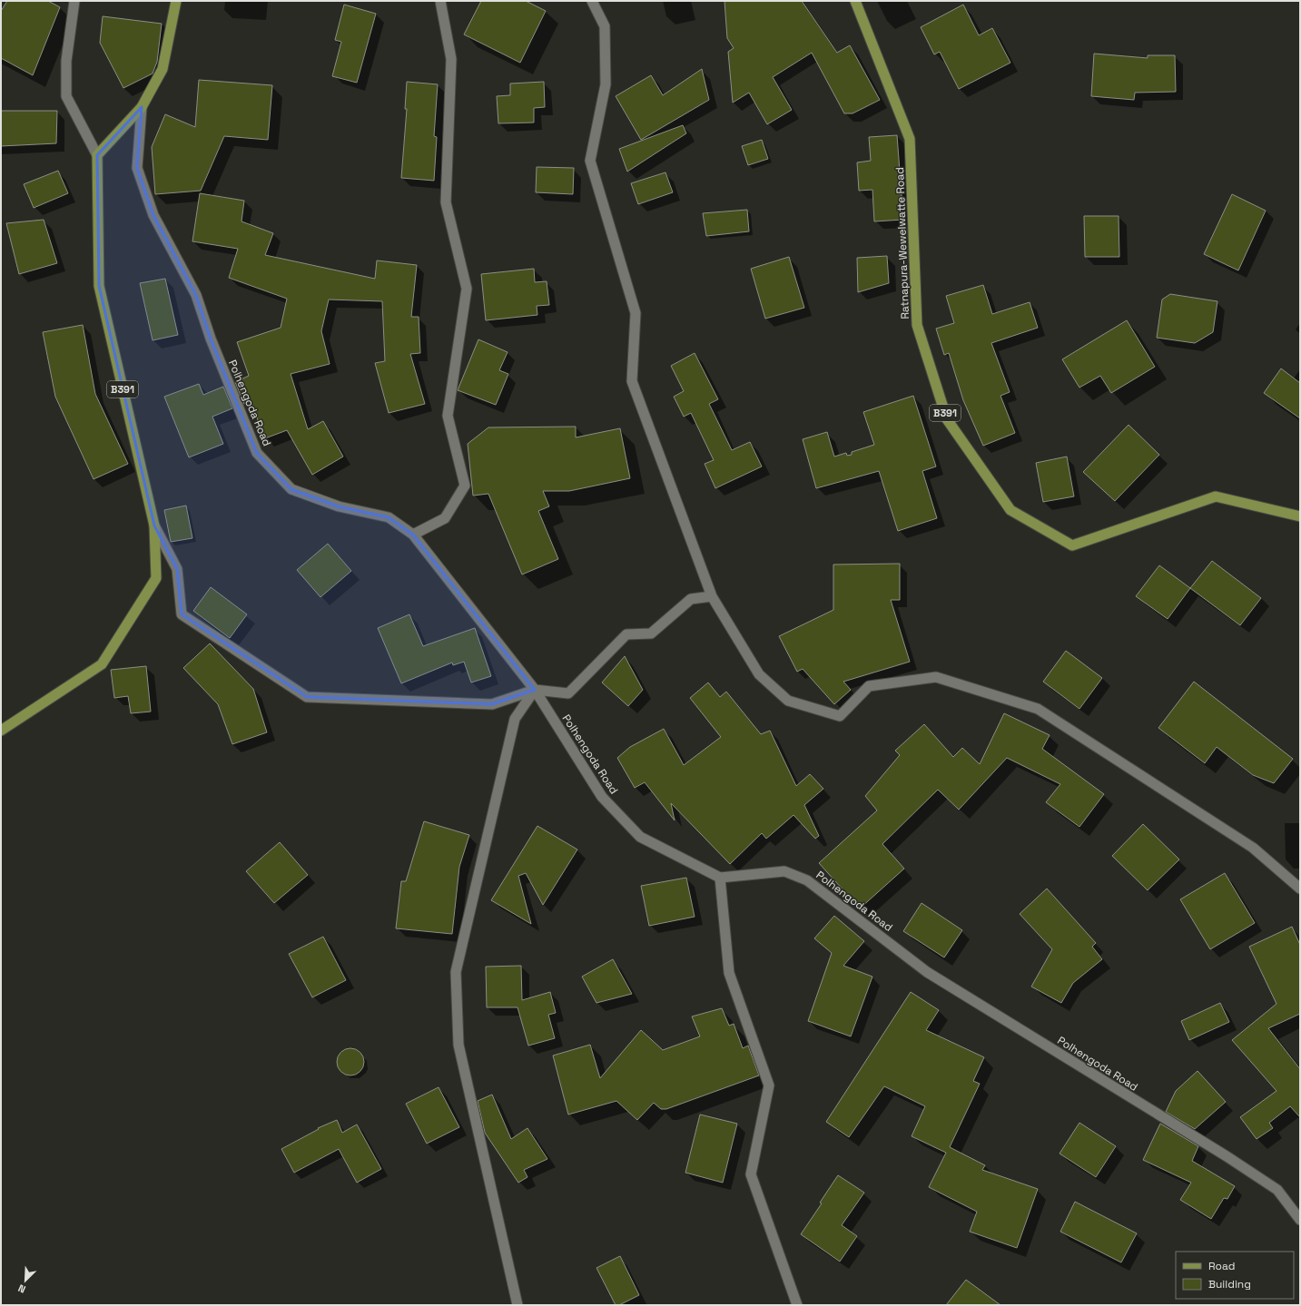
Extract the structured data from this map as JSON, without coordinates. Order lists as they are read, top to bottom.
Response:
{
  "streets": {
    "main road": ["Ratnapura-Wewelwatte Road", "B391"],
    "street": ["Polhengoda Road"]
  },
  "legend": ["Road", "Building"],
  "north": "bottom left"
}
